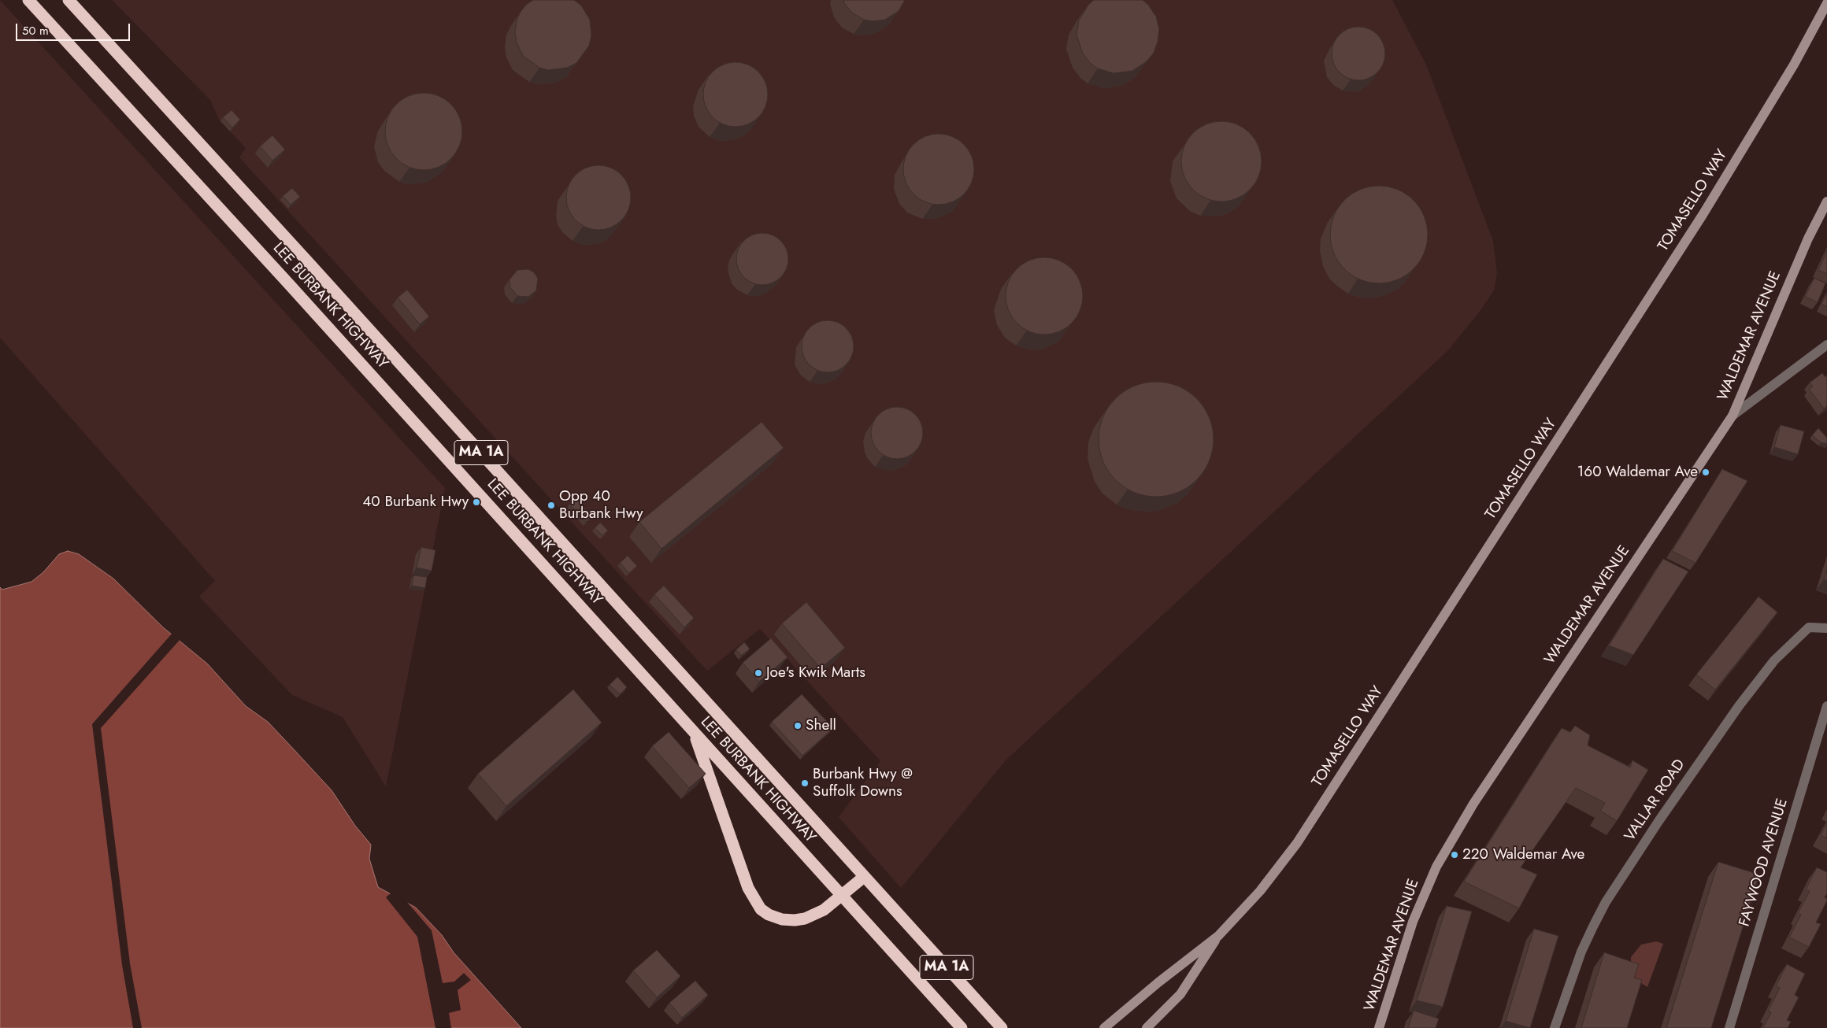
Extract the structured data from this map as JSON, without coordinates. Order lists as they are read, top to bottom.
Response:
{
  "streets": {
    "highway": ["LEE BURBANK HIGHWAY", "MA 1A"],
    "street": [
      "TOMASELLO WAY",
      "WALDEMAR AVENUE",
      "VALLAR ROAD",
      "FAYWOOD AVENUE"
    ]
  },
  "places": [
    "160 Waldemar Ave",
    "40 Burbank Hwy",
    "Opp 40 Burbank Hwy",
    "Joe's Kwik Marts",
    "Shell",
    "Burbank Hwy @ Suffolk Downs",
    "220 Waldemar Ave"
  ],
  "scale_bar": "50 m"
}
